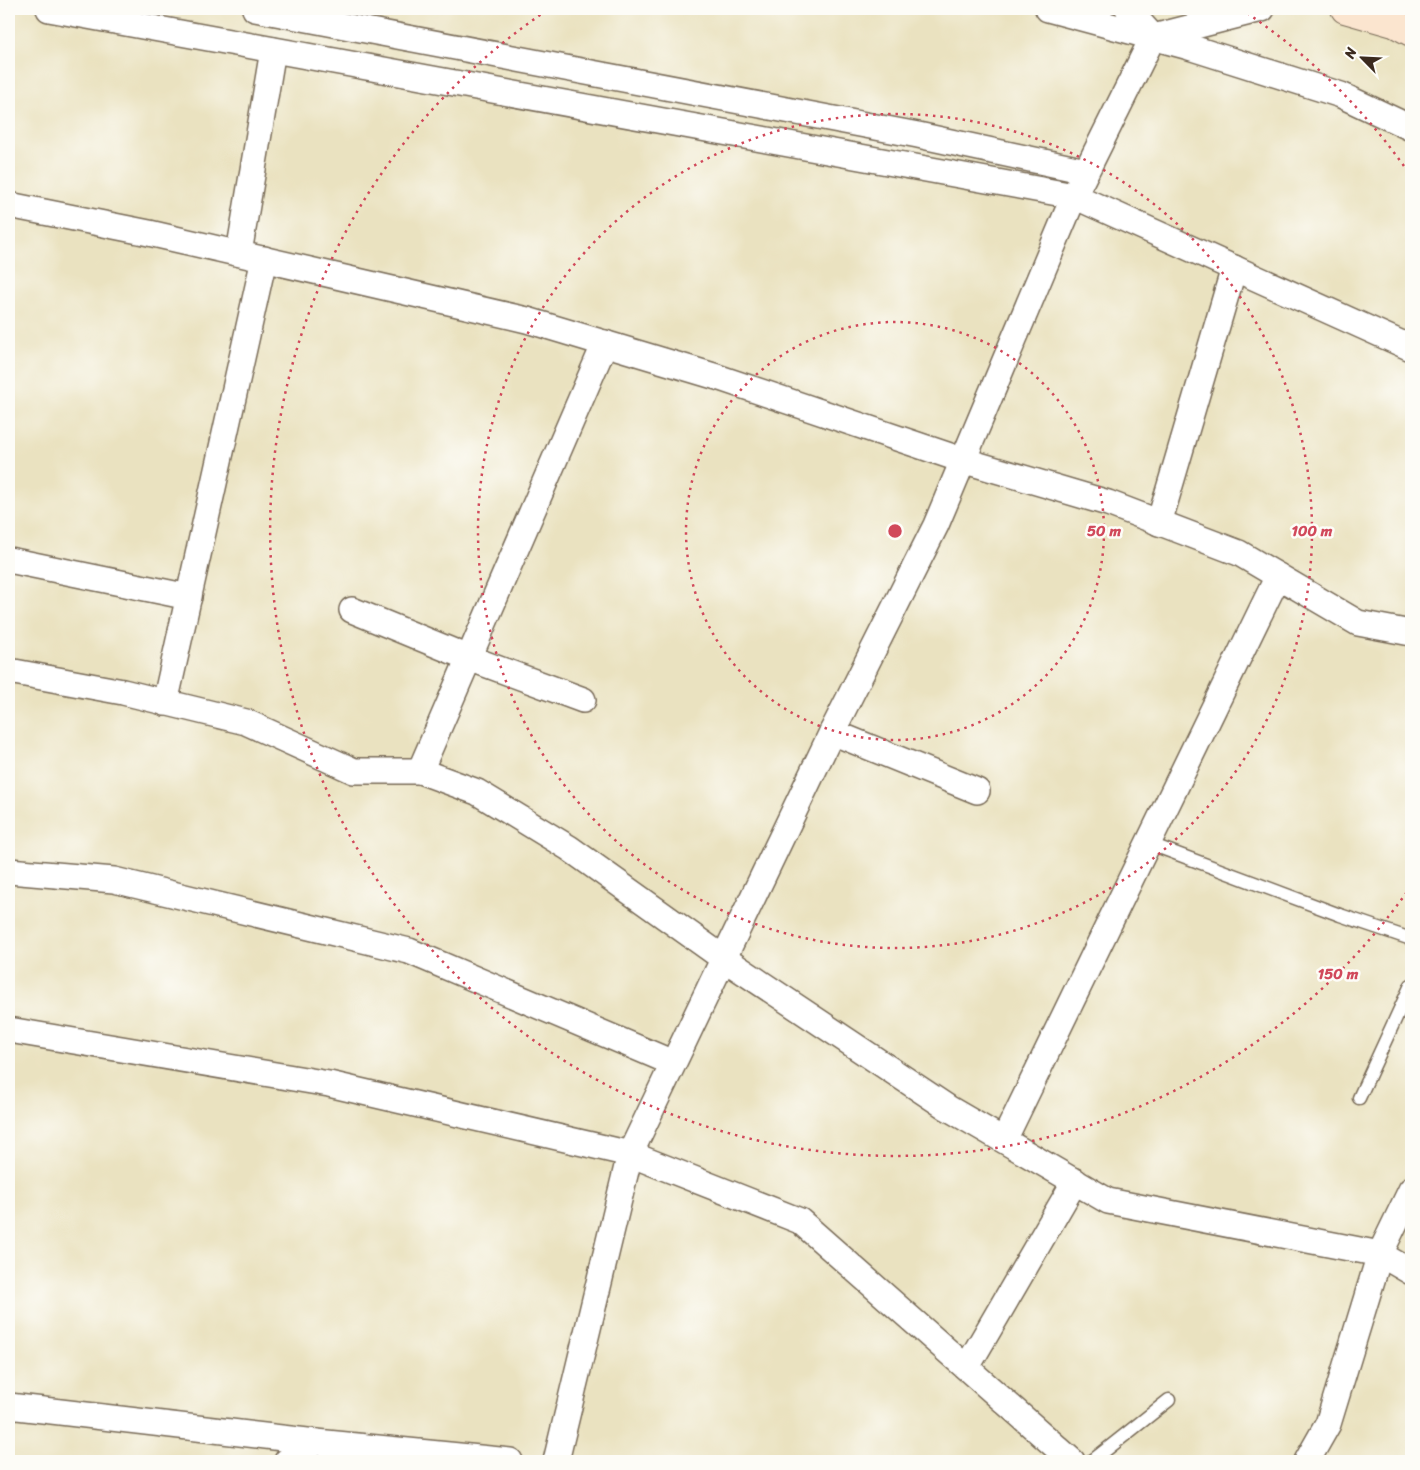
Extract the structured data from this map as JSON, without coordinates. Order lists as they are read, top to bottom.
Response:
{
  "north": "top left",
  "rings": ["50 m", "100 m", "150 m"]
}
